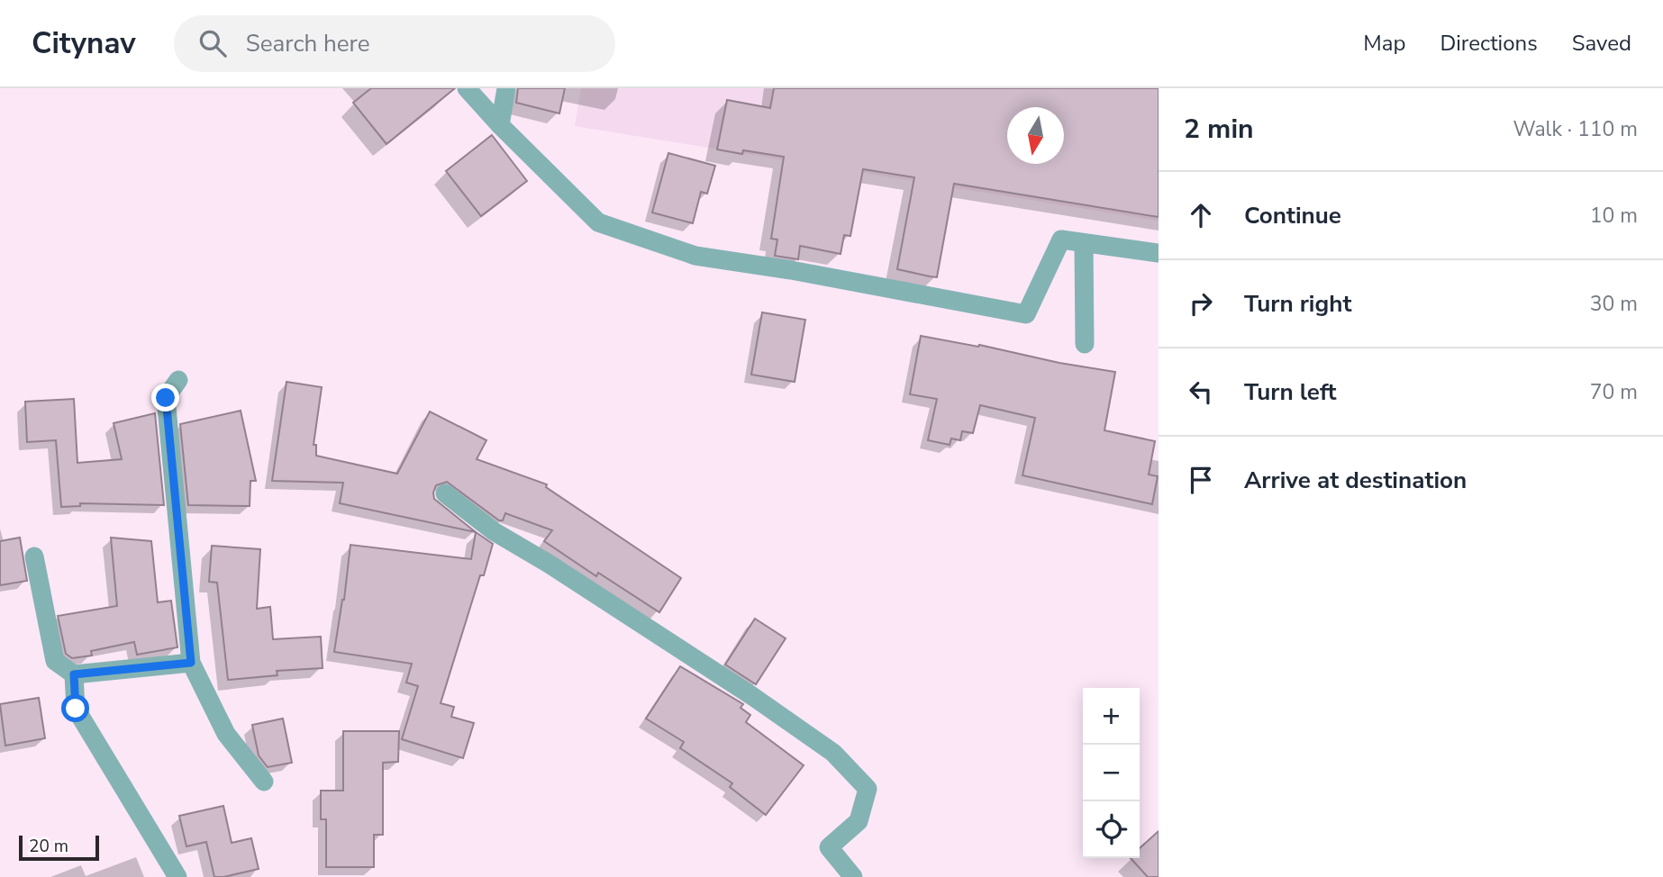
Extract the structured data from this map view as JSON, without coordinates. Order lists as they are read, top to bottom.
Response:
{
  "scale_bar": "20 m",
  "north": "bottom",
  "page": {
    "header": "Citynav",
    "search": "Search here",
    "nav": ["Map", "Directions", "Saved"],
    "heading": ["2 min", "Walk · 110 m"],
    "list": [
      ["Continue", "10 m"],
      ["Turn right", "30 m"],
      ["Turn left", "70 m"],
      "Arrive at destination"
    ],
    "map_buttons": ["+", "−"],
    "scale": "20 m"
  }
}
